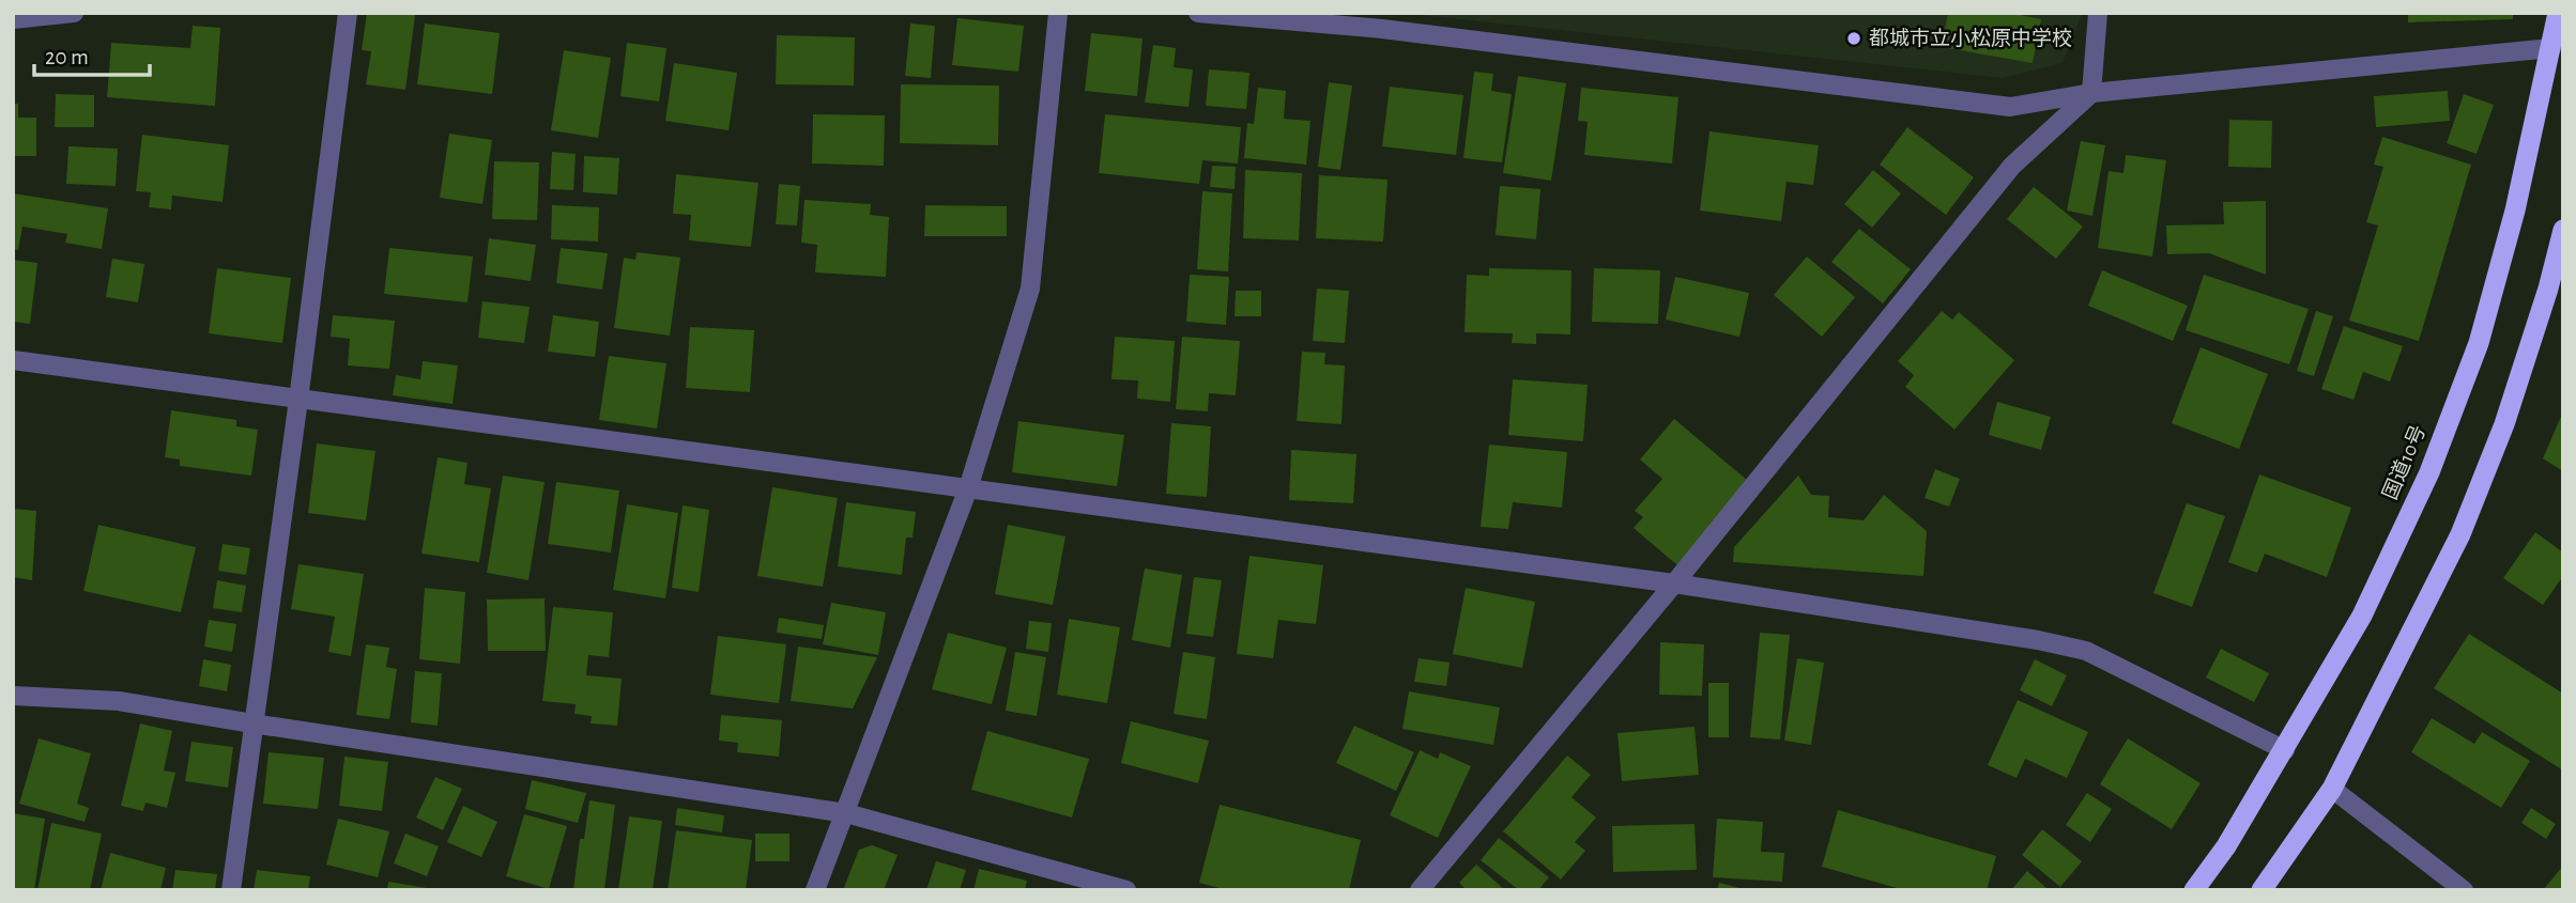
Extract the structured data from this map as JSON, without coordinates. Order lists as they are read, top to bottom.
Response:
{
  "streets": {
    "highway": ["国道10号"]
  },
  "places": ["都城市立小松原中学校"],
  "scale_bar": "20 m"
}
